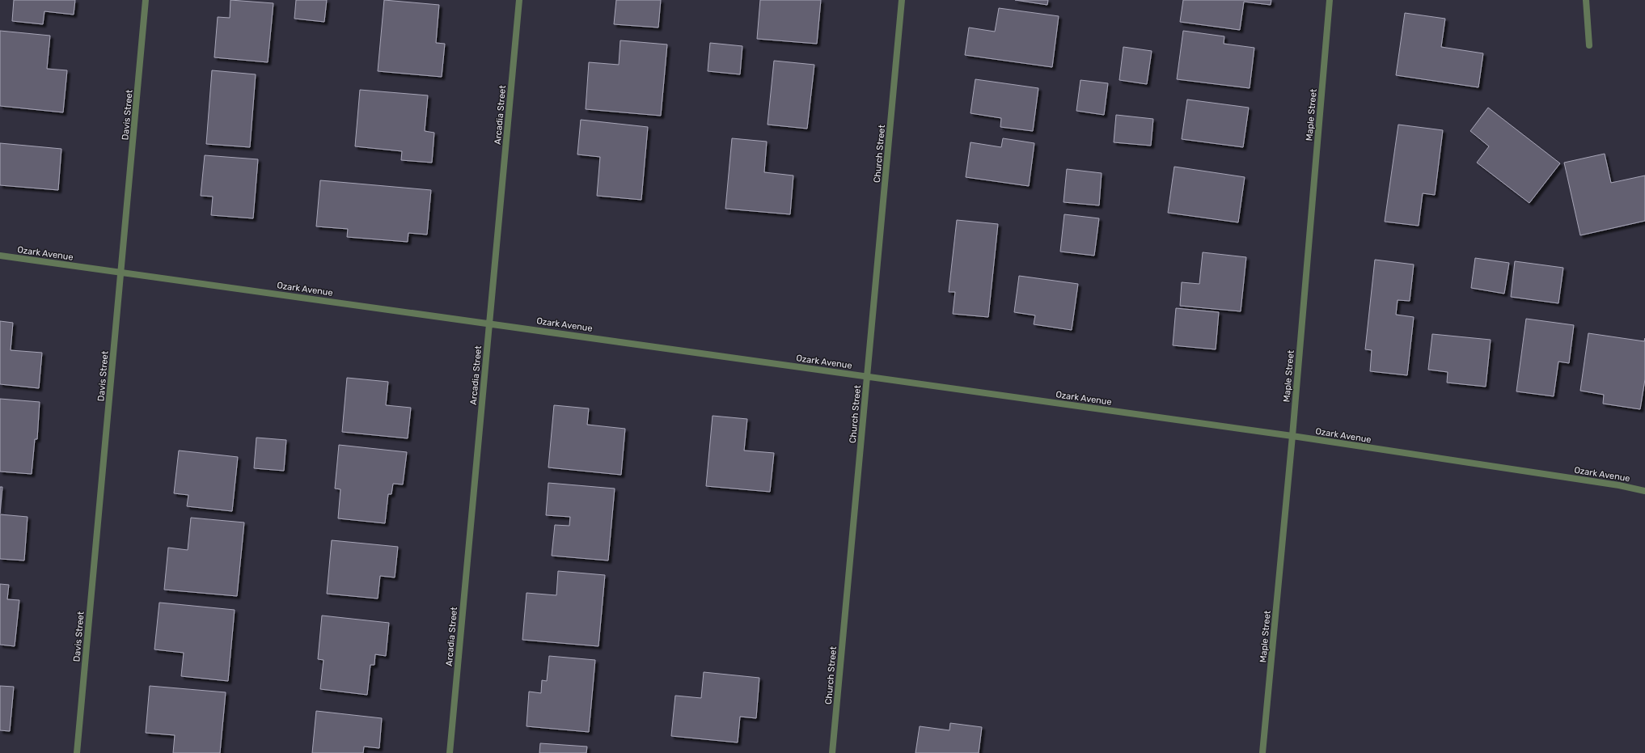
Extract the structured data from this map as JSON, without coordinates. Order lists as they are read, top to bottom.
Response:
{
  "streets": {
    "street": [
      "Davis Street",
      "Arcadia Street",
      "Maple Street",
      "Church Street",
      "Ozark Avenue"
    ]
  },
  "crossings": [
    ["Davis Street", "Ozark Avenue"],
    ["Arcadia Street", "Ozark Avenue"],
    ["Maple Street", "Ozark Avenue"],
    ["Church Street", "Ozark Avenue"]
  ]
}
